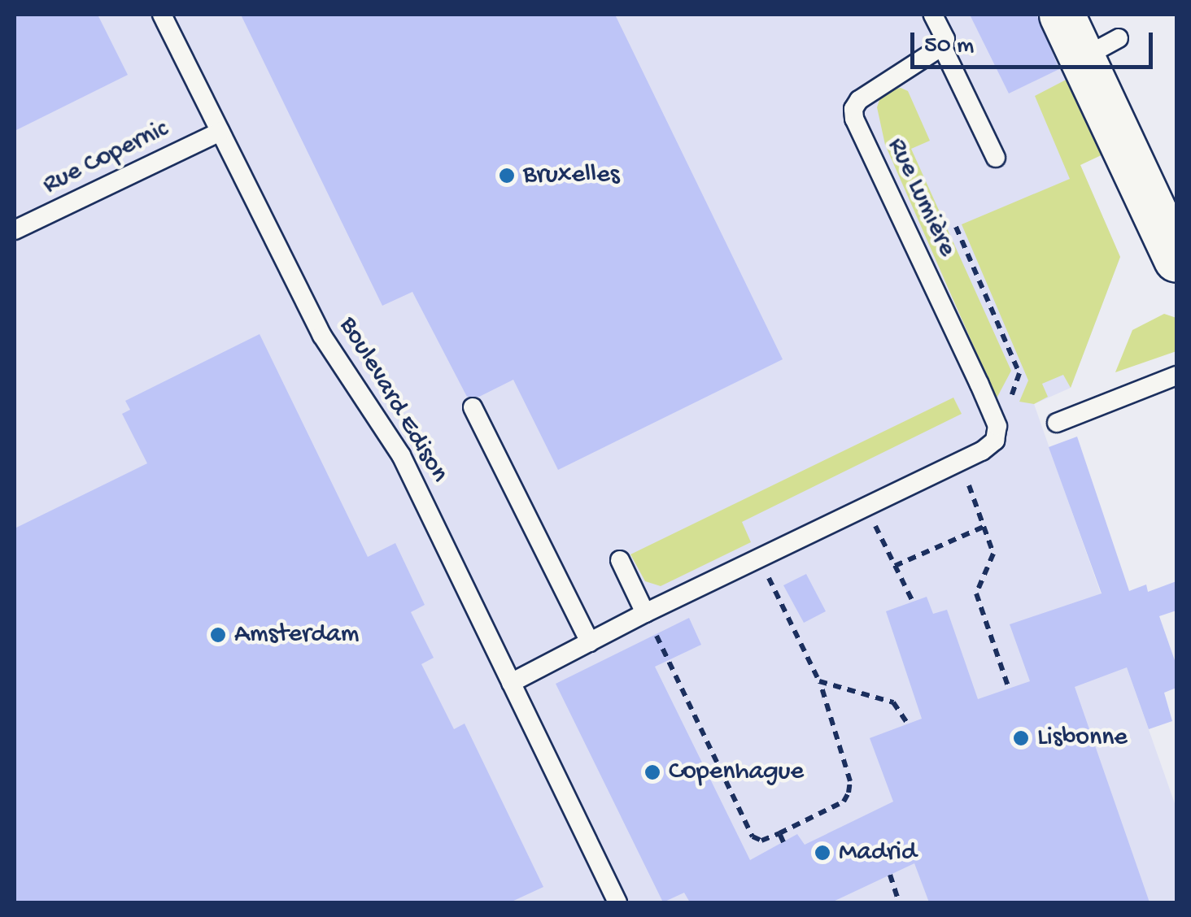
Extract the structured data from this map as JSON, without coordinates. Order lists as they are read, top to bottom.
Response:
{
  "streets": {
    "lane": ["Rue Copernic", "Rue Lumière", "Boulevard Edison"]
  },
  "crossings": [
    ["Rue Copernic", "Boulevard Edison"]
  ],
  "places": [
    "Bruxelles",
    "Amsterdam",
    "Lisbonne",
    "Copenhague",
    "Madrid"
  ],
  "scale_bar": "50 m"
}
